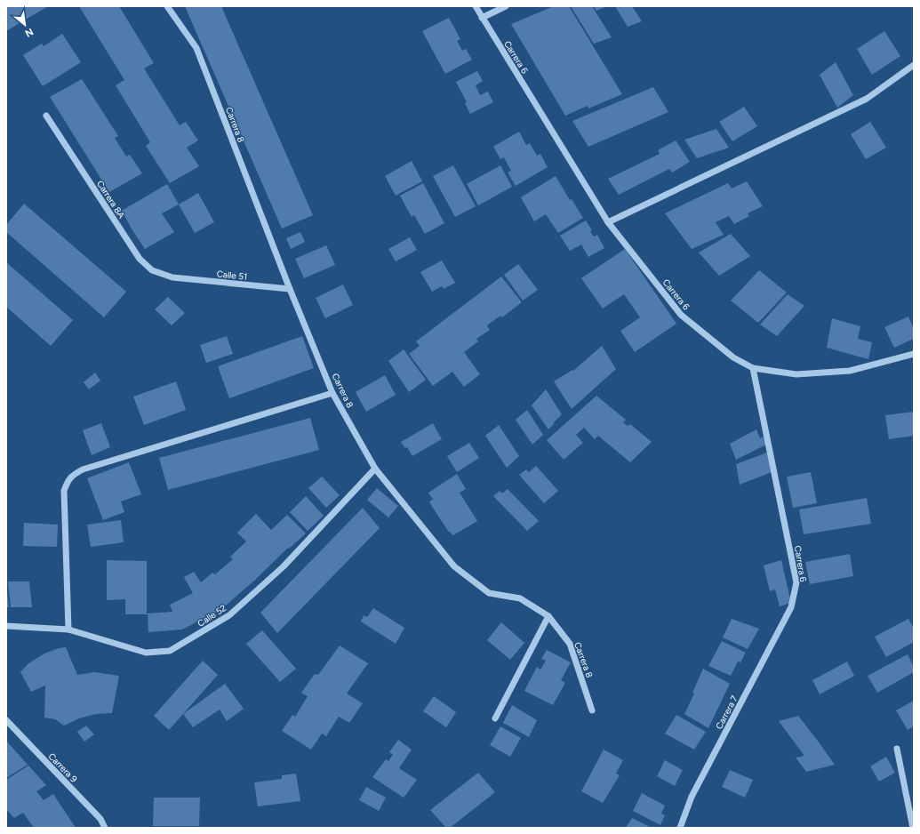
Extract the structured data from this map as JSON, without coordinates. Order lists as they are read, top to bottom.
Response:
{
  "streets": {
    "street": [
      "Carrera 6",
      "Carrera 8",
      "Carrera 8A",
      "Calle 51",
      "Calle 52",
      "Carrera 7",
      "Carrera 9"
    ]
  },
  "crossings": [
    ["Carrera 6", "Carrera 7"],
    ["Carrera 8", "Calle 51"],
    ["Carrera 8", "Calle 52"],
    ["Carrera 8A", "Calle 51"]
  ],
  "north": "bottom right"
}
